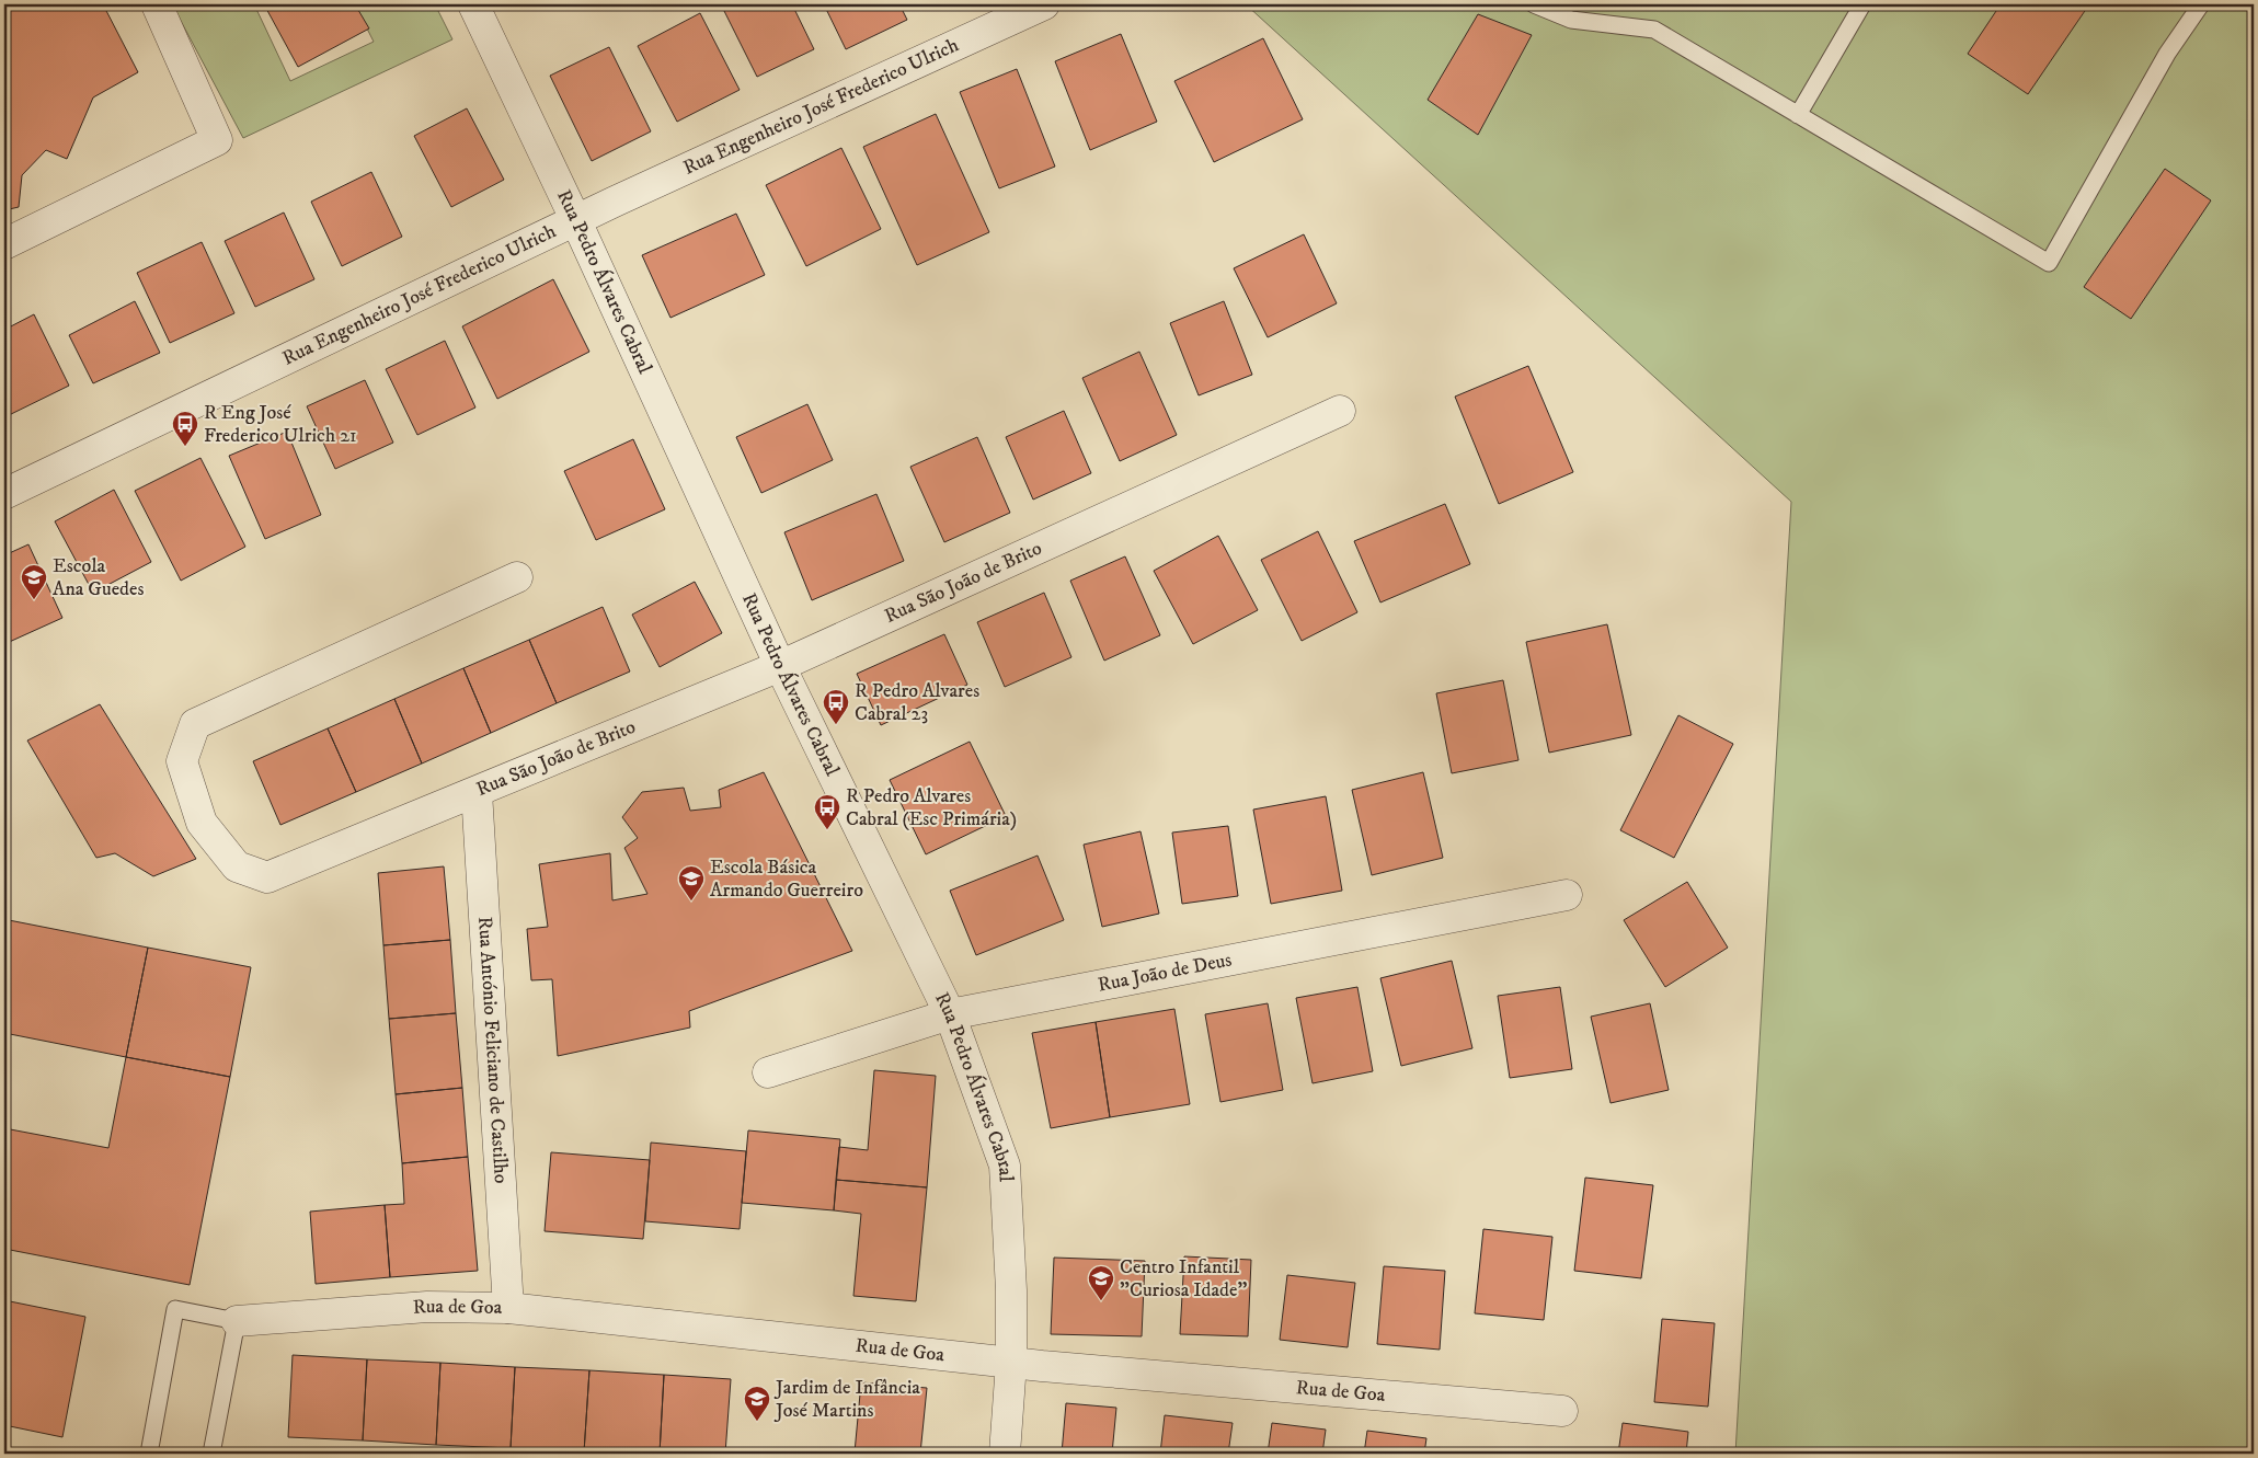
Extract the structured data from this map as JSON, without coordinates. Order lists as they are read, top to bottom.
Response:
{
  "streets": {
    "street": [
      "Rua Engenheiro José Frederico Ulrich",
      "Rua Pedro Álvares Cabral",
      "Rua São João de Brito",
      "Rua João de Deus",
      "Rua António Feliciano de Castilho",
      "Rua de Goa"
    ]
  },
  "crossings": [
    ["Rua Engenheiro José Frederico Ulrich", "Rua Pedro Álvares Cabral"],
    ["Rua Pedro Álvares Cabral", "Rua São João de Brito"],
    ["Rua Pedro Álvares Cabral", "Rua João de Deus"],
    ["Rua Pedro Álvares Cabral", "Rua de Goa"],
    ["Rua São João de Brito", "Rua António Feliciano de Castilho"],
    ["Rua António Feliciano de Castilho", "Rua de Goa"]
  ],
  "places": {
    "bus stop": ["R Eng José Frederico Ulrich 21", "R Pedro Alvares Cabral 23", "R Pedro Alvares Cabral (Esc Primária)"],
    "school or university": [
      "Escola Ana Guedes",
      "Escola Básica Armando Guerreiro",
      "Centro Infantil \"Curiosa Idade\"",
      "Jardim de Infância José Martins"
    ]
  }
}
